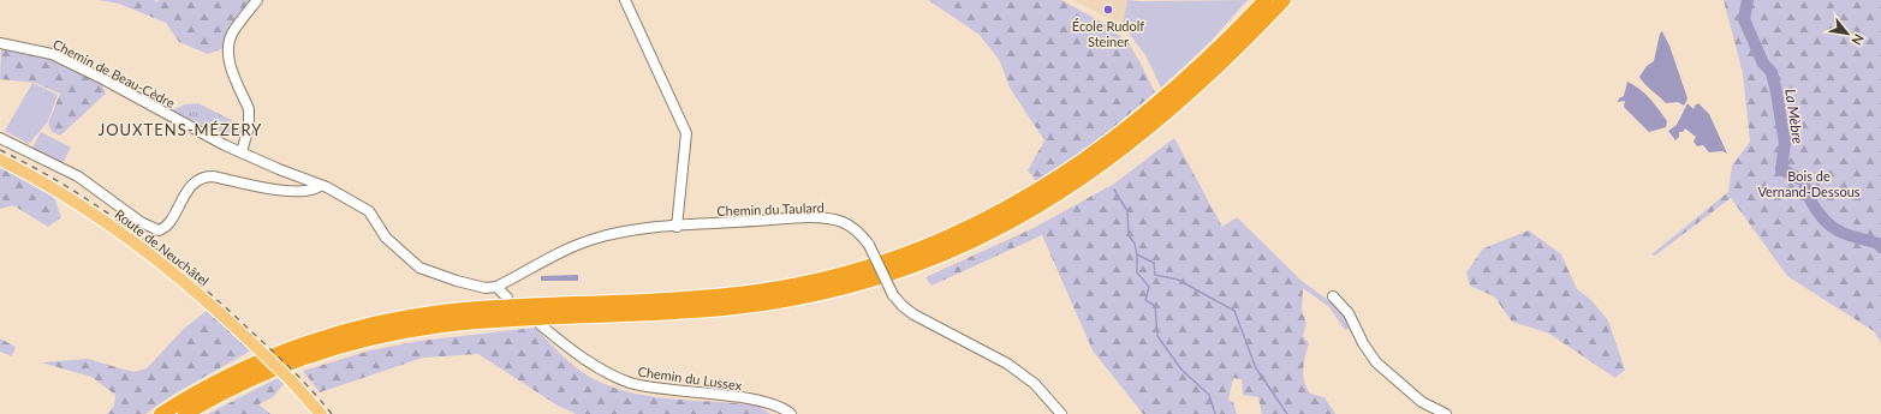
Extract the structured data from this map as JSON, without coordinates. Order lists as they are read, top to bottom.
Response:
{
  "streets": {
    "main road": ["Route de Neuchâtel"],
    "street": ["Chemin de Beau-Cèdre", "Chemin du Taulard", "Chemin du Lussex"]
  },
  "crossings": [
    ["Chemin de Beau-Cèdre", "Chemin du Taulard"]
  ],
  "districts": ["JOUXTENS-MÉZERY"],
  "water": ["La Mèbre"],
  "parks": ["Bois de Vernand-Dessous"],
  "places": ["École Rudolf Steiner"],
  "north": "bottom right"
}
